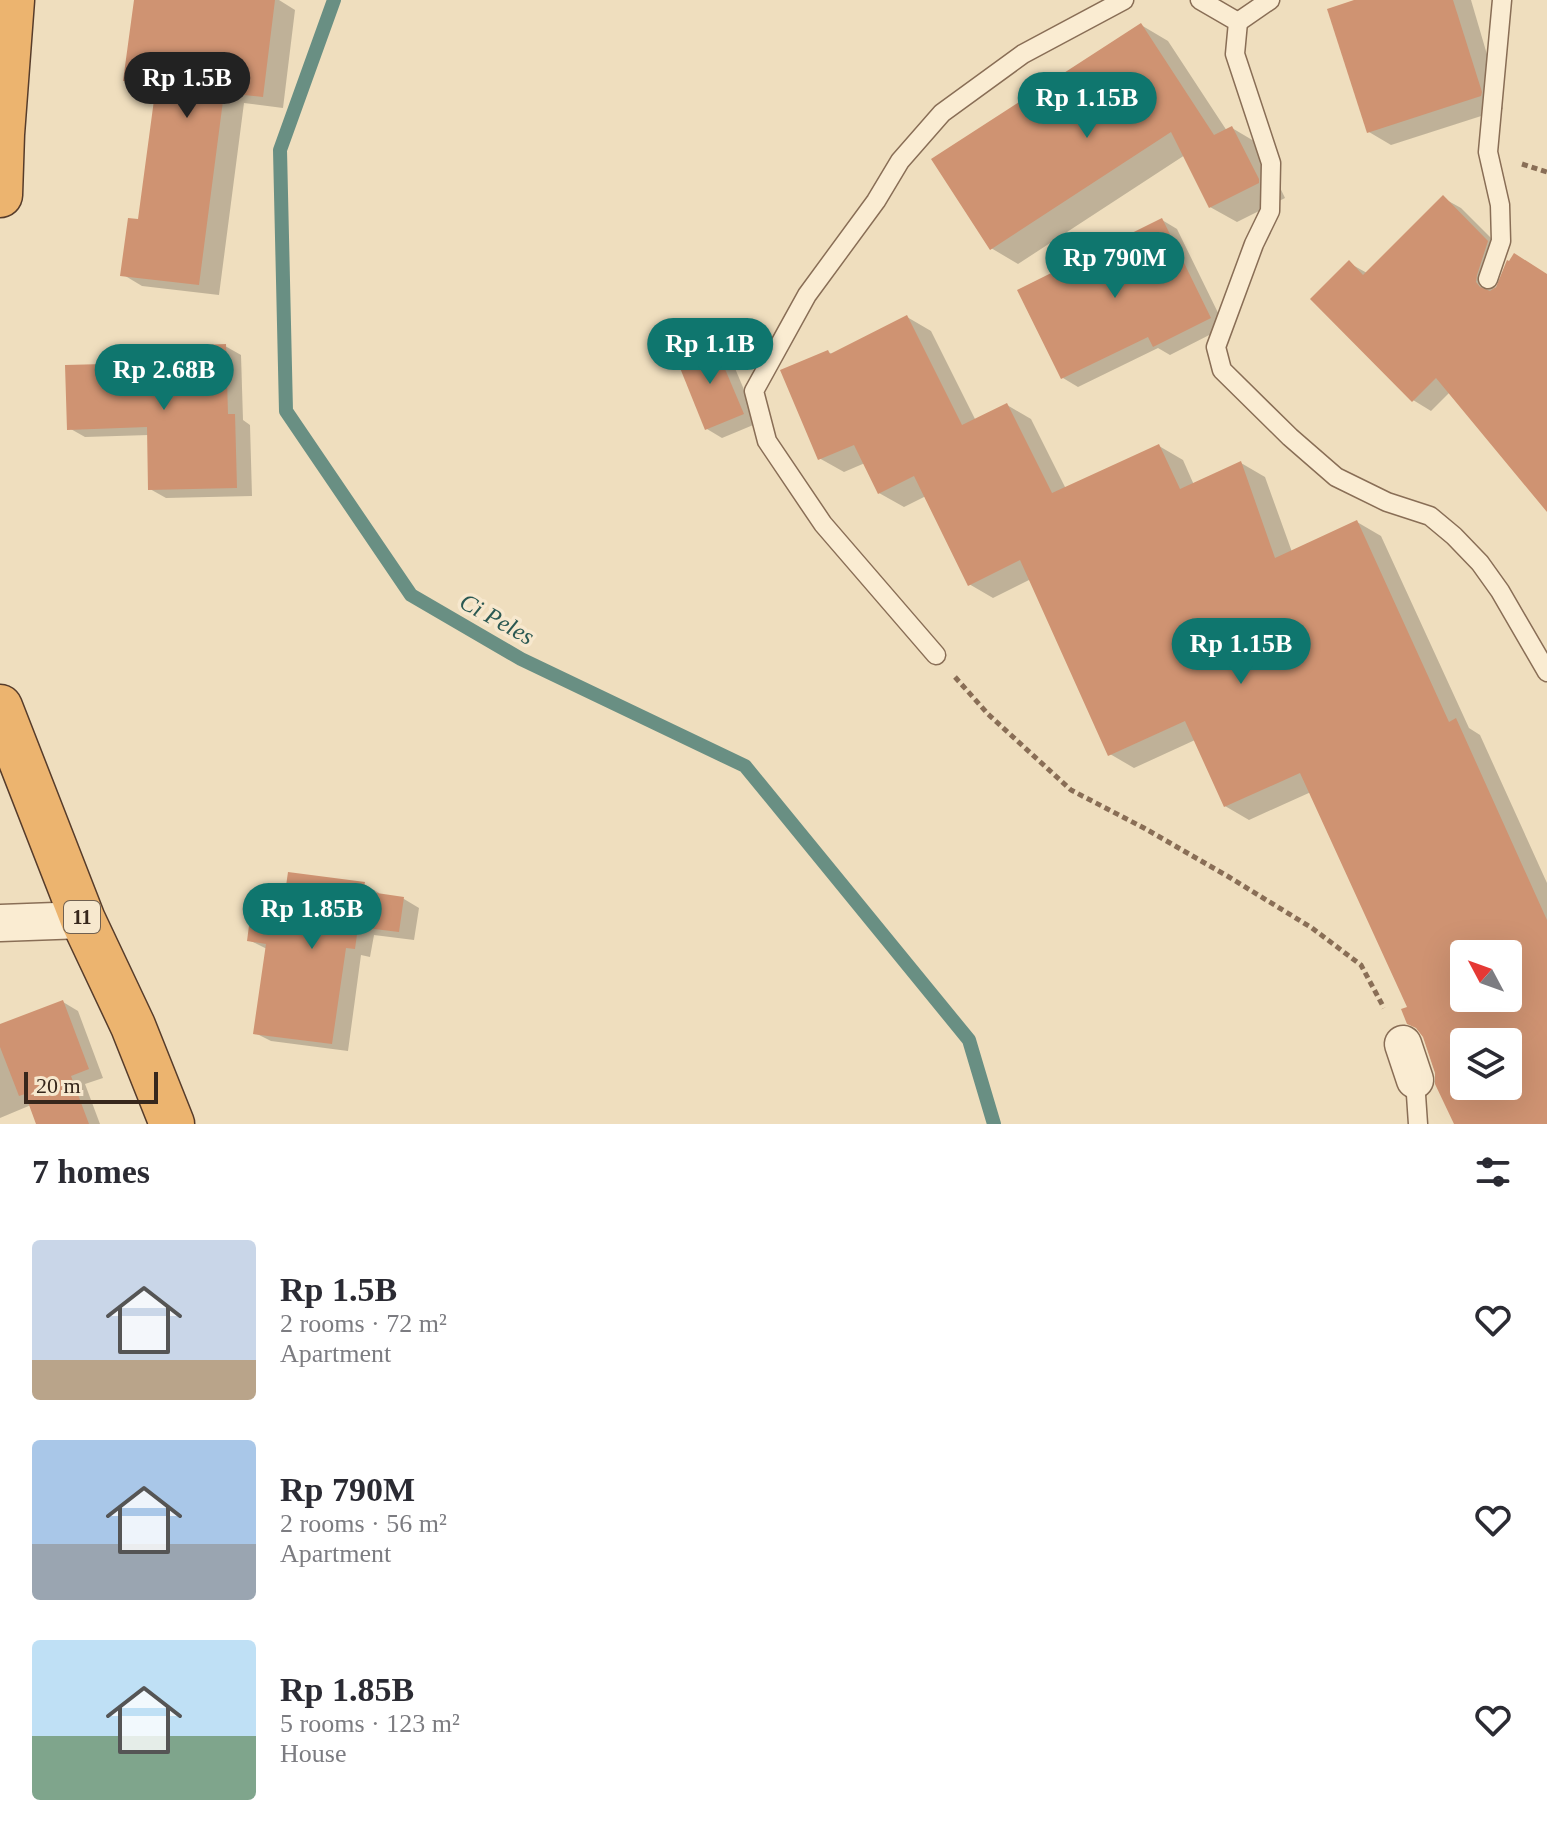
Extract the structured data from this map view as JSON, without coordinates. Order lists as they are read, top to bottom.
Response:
{
  "streets": {
    "highway": ["11"]
  },
  "water": ["Ci Peles"],
  "scale_bar": "20 m",
  "north": "top left",
  "page": {
    "price": [
      "Rp 1.5B",
      "Rp 1.15B",
      "Rp 790M",
      "Rp 1.1B",
      "Rp 2.68B",
      "Rp 1.15B",
      "Rp 1.85B"
    ],
    "scale": "20 m",
    "heading": "7 homes",
    "list": [
      {
        "name": "Rp 1.5B",
        "note": "2 rooms · 72 m² · Apartment"
      },
      {
        "name": "Rp 790M",
        "note": "2 rooms · 56 m² · Apartment"
      },
      {
        "name": "Rp 1.85B",
        "note": "5 rooms · 123 m² · House"
      }
    ]
  }
}
